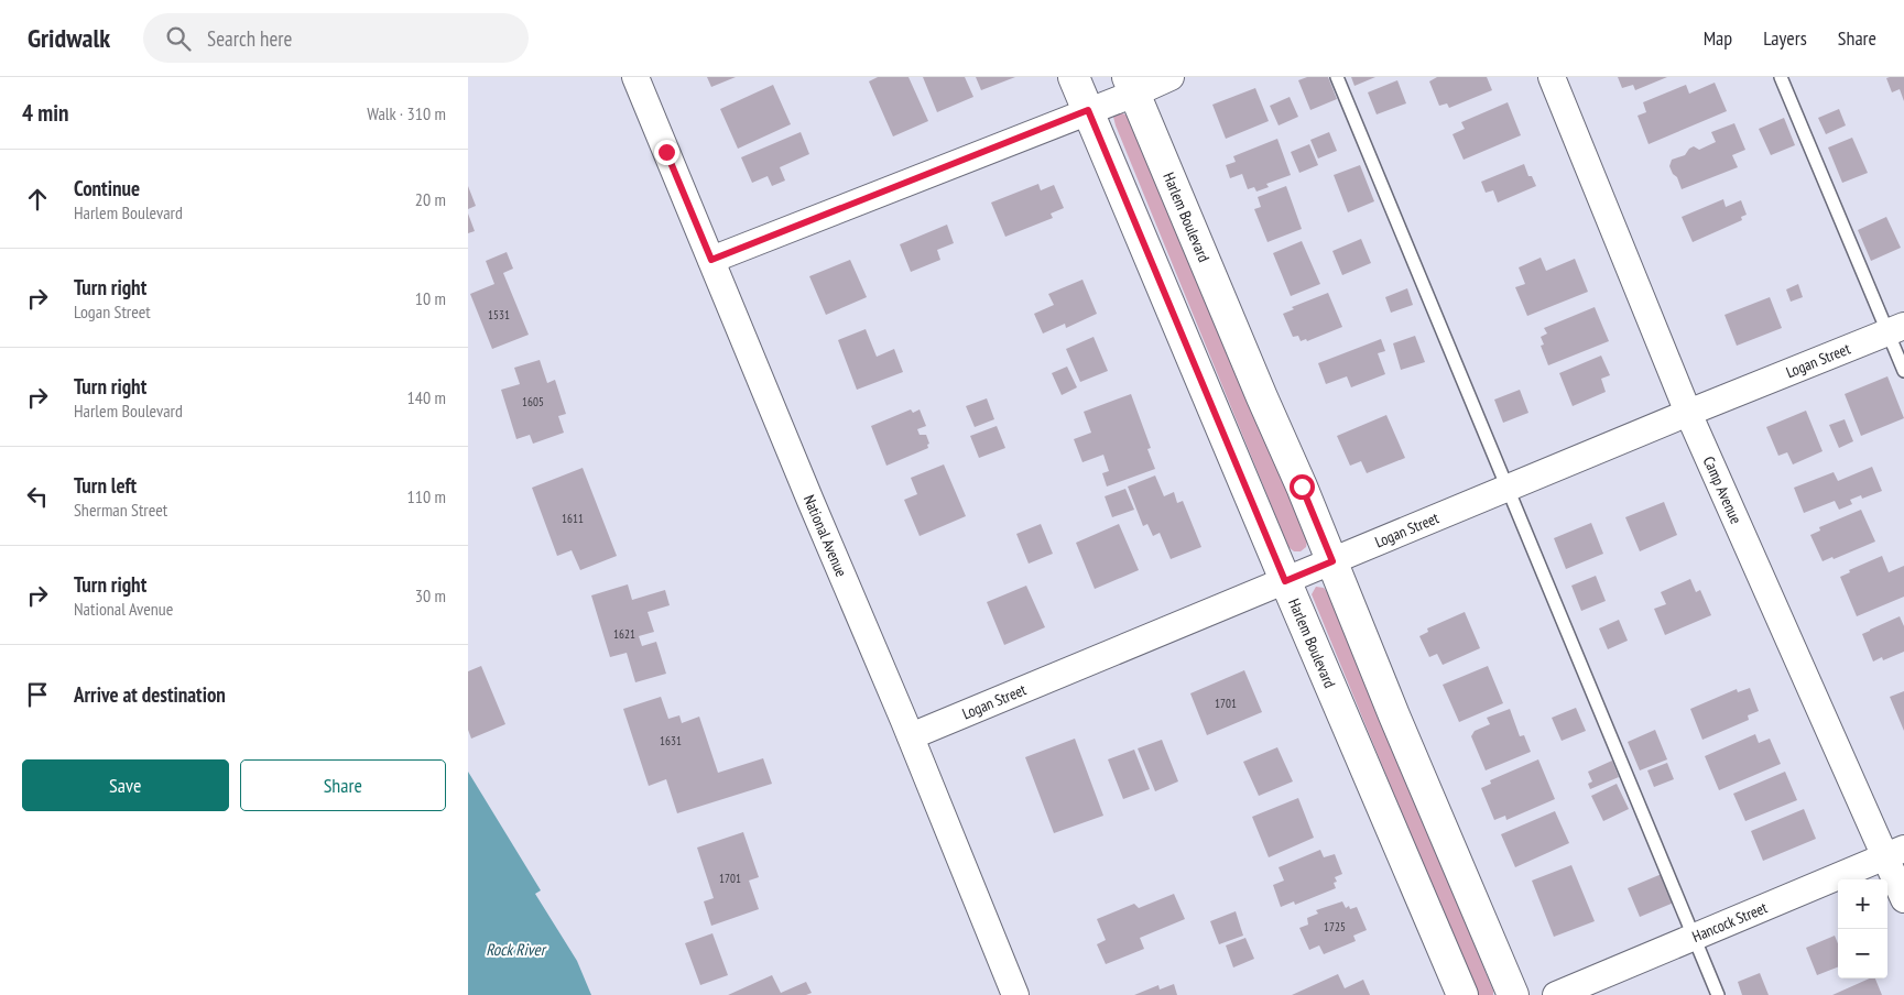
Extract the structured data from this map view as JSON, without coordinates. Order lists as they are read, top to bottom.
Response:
{
  "streets": {
    "street": [
      "Harlem Boulevard",
      "Logan Street",
      "Camp Avenue",
      "National Avenue",
      "Hancock Street"
    ]
  },
  "crossings": [
    ["Harlem Boulevard", "Logan Street"],
    ["Logan Street", "Camp Avenue"],
    ["Logan Street", "National Avenue"],
    ["Camp Avenue", "Hancock Street"]
  ],
  "water": ["Rock River"],
  "house_numbers": [
    "1531",
    "1605",
    "1611",
    "1621",
    "1701",
    "1631",
    "1701",
    "1725"
  ],
  "page": {
    "header": "Gridwalk",
    "search": "Search here",
    "nav": ["Map", "Layers", "Share"],
    "heading": ["4 min", "Walk · 310 m"],
    "list": [
      ["Continue", "Harlem Boulevard", "20 m"],
      ["Turn right", "Logan Street", "10 m"],
      ["Turn right", "Harlem Boulevard", "140 m"],
      ["Turn left", "Sherman Street", "110 m"],
      ["Turn right", "National Avenue", "30 m"],
      "Arrive at destination"
    ],
    "buttons": ["Save", "Share"],
    "map_buttons": ["+", "−"]
  }
}
